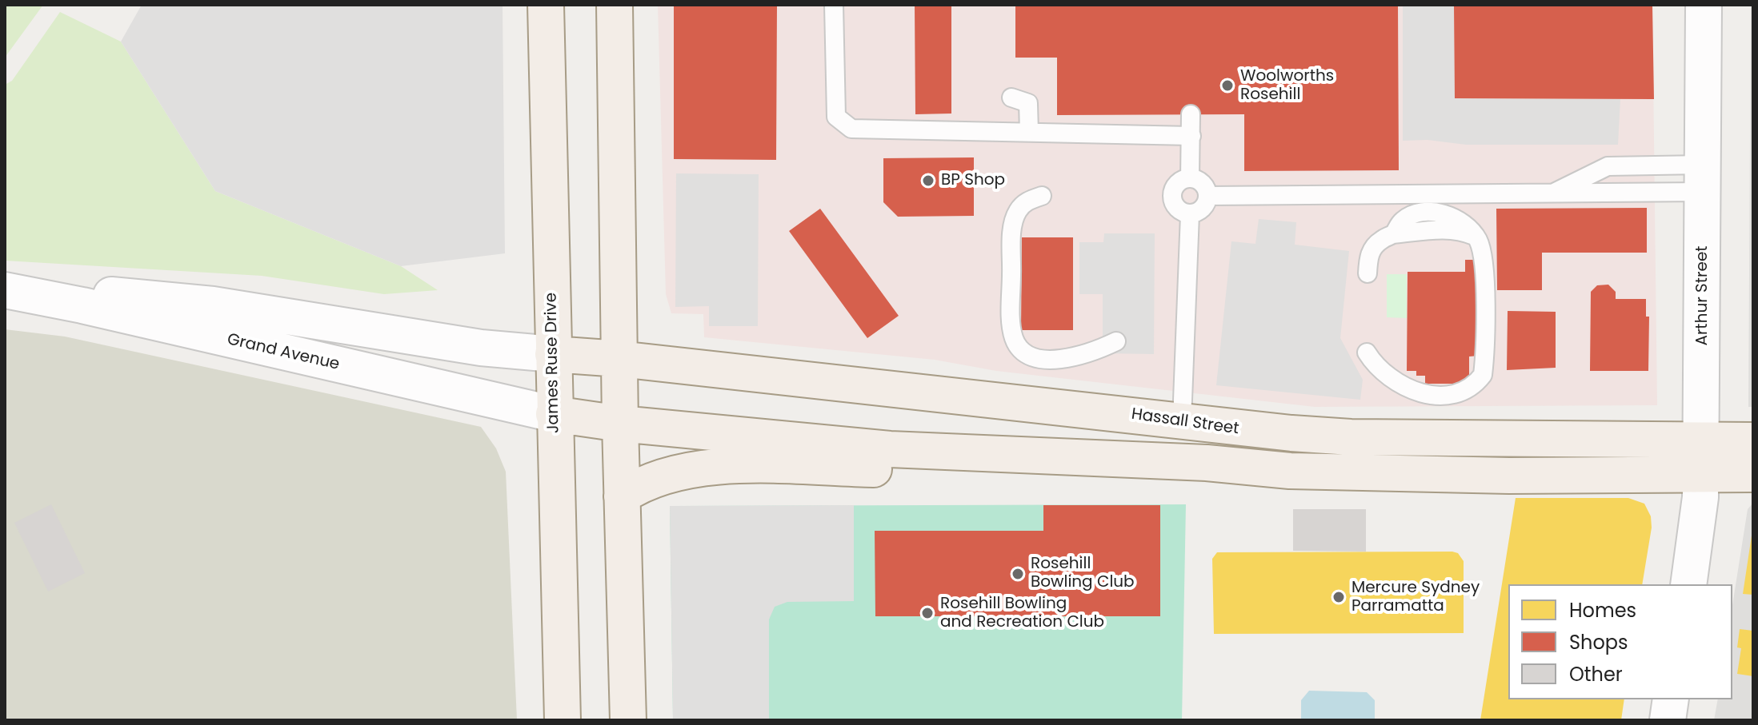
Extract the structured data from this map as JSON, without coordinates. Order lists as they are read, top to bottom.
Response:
{
  "streets": {
    "main road": ["James Ruse Drive", "Hassall Street"],
    "street": ["Arthur Street", "Grand Avenue"]
  },
  "crossings": [
    ["Arthur Street", "Hassall Street"],
    ["Grand Avenue", "James Ruse Drive"],
    ["Grand Avenue", "Hassall Street"],
    ["James Ruse Drive", "Hassall Street"]
  ],
  "places": [
    "Woolworths Rosehill",
    "BP Shop",
    "Rosehill Bowling Club",
    "Mercure Sydney Parramatta",
    "Rosehill Bowling and Recreation Club"
  ],
  "legend": ["Homes", "Shops", "Other"]
}
